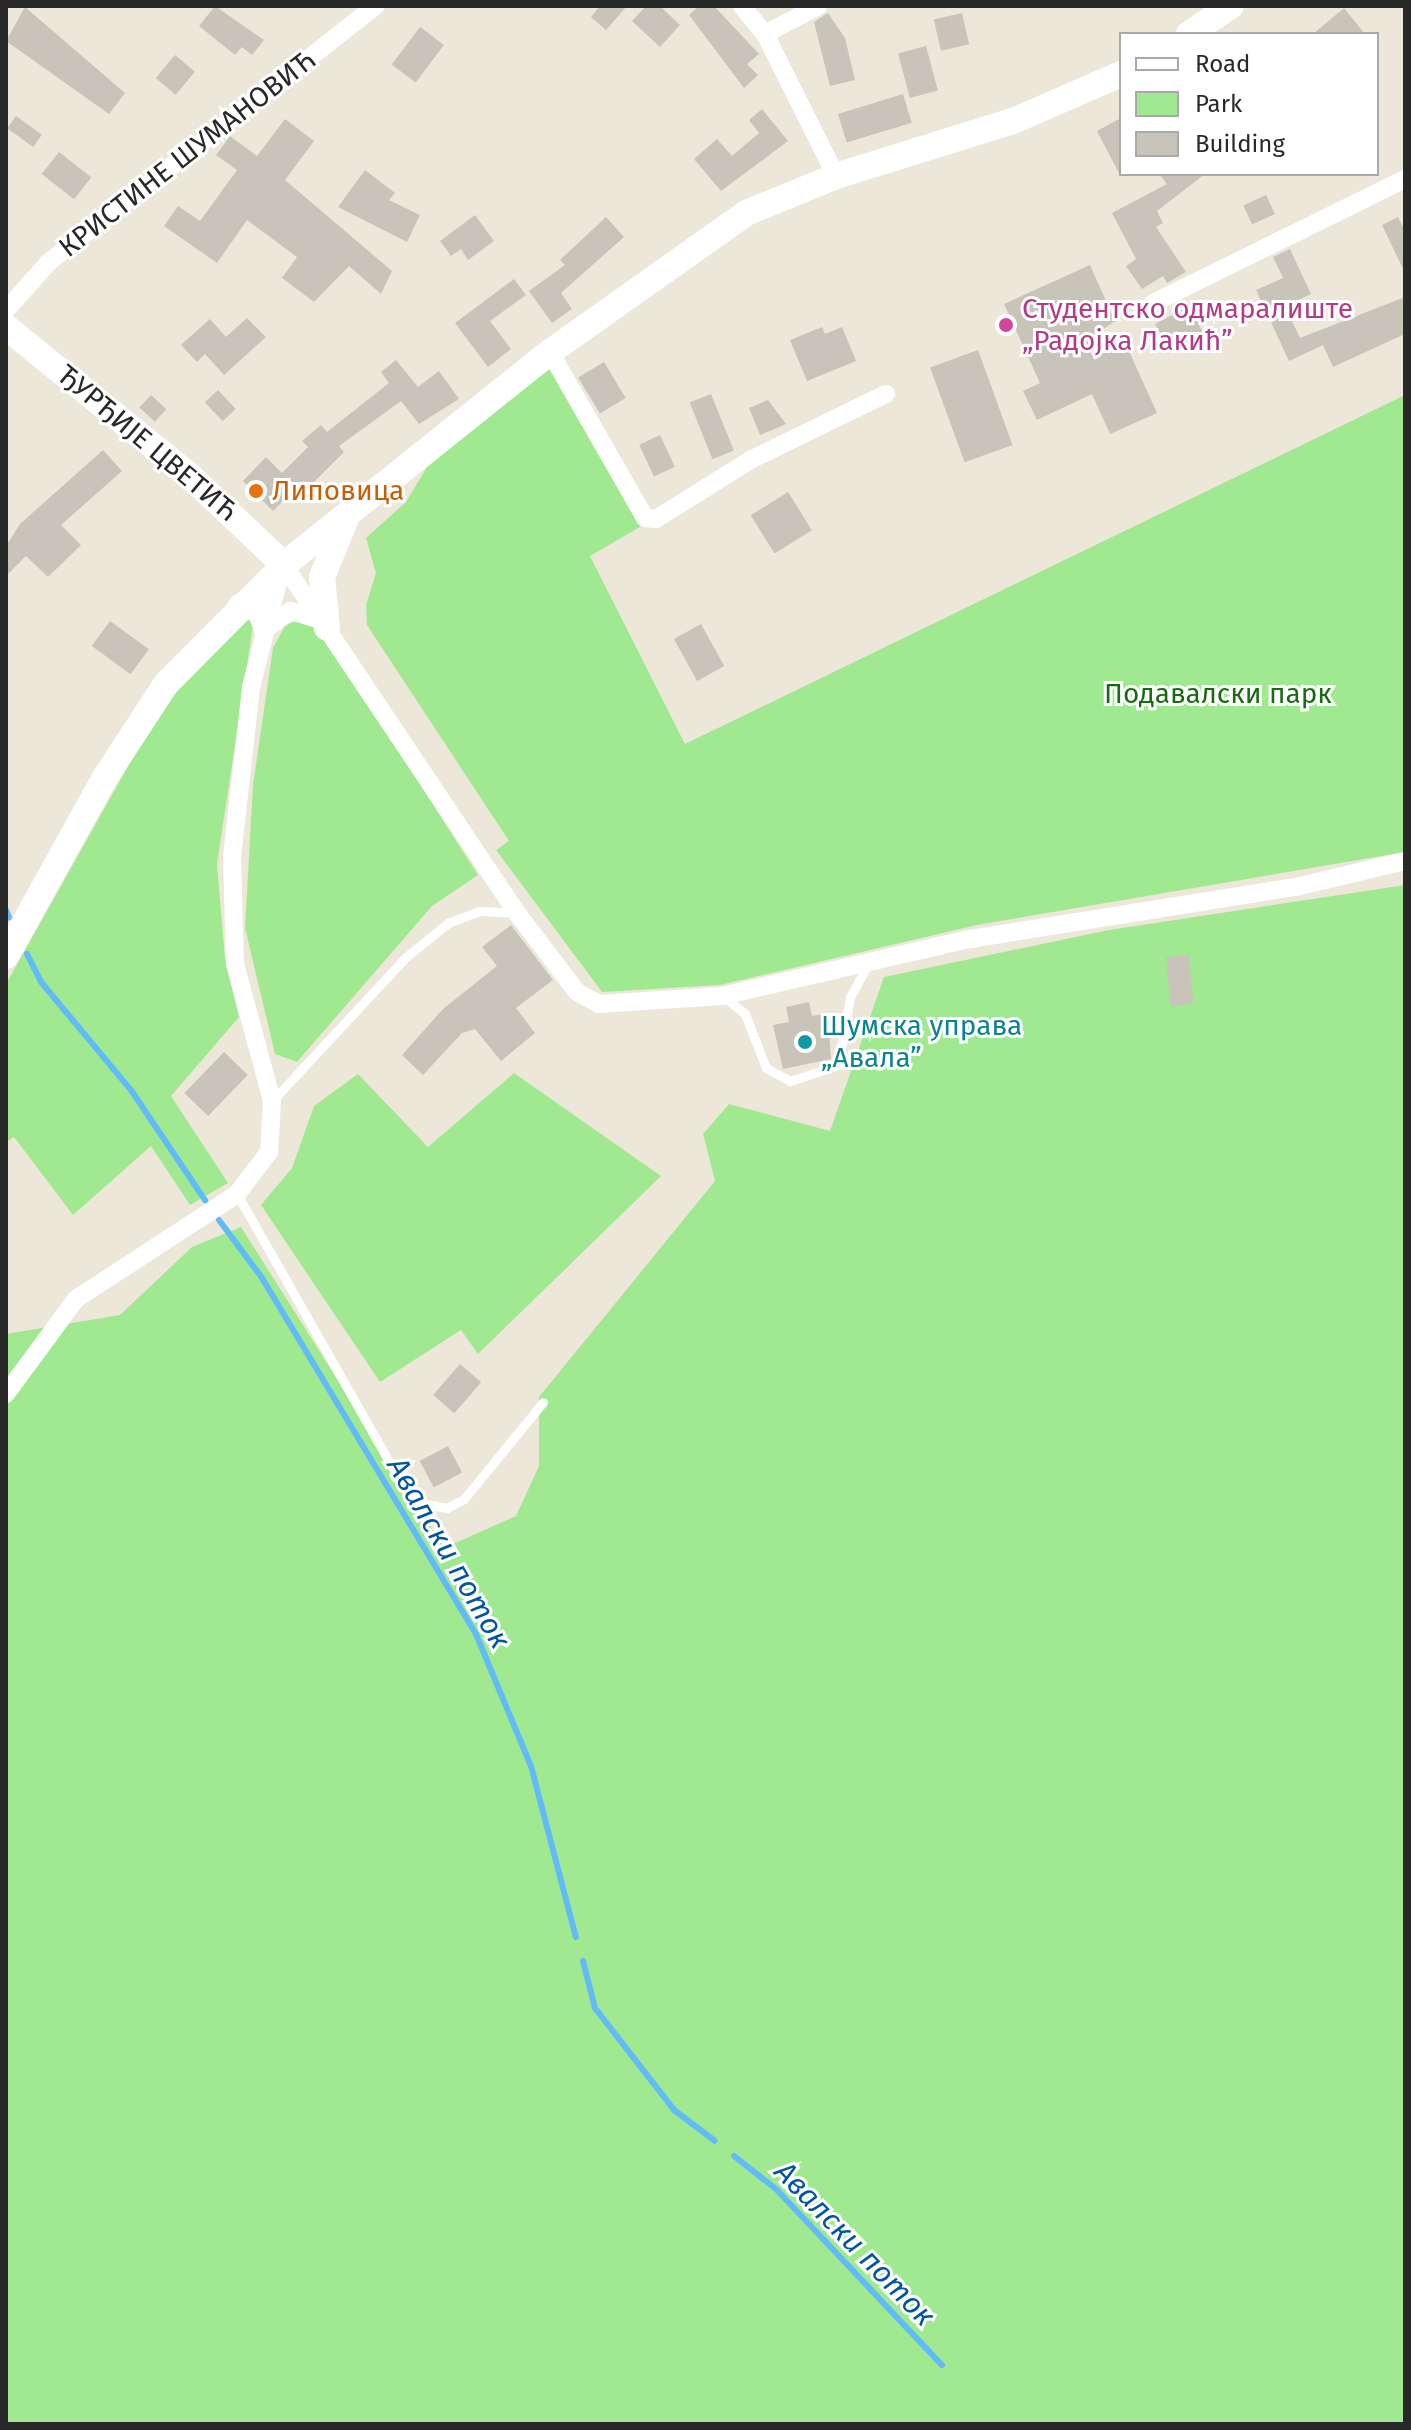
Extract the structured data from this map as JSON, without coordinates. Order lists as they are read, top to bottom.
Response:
{
  "streets": {
    "main road": ["ЂУРЂИЈЕ ЦВЕТИЋ"],
    "street": ["КРИСТИНЕ ШУМАНОВИЋ"]
  },
  "water": ["Авалски поток"],
  "parks": ["Подавалски парк"],
  "places": ["Студентско одмаралиште „Радојка Лакић”", "Липовица", "Шумска управа „Авала”"],
  "legend": ["Road", "Park", "Building"]
}
